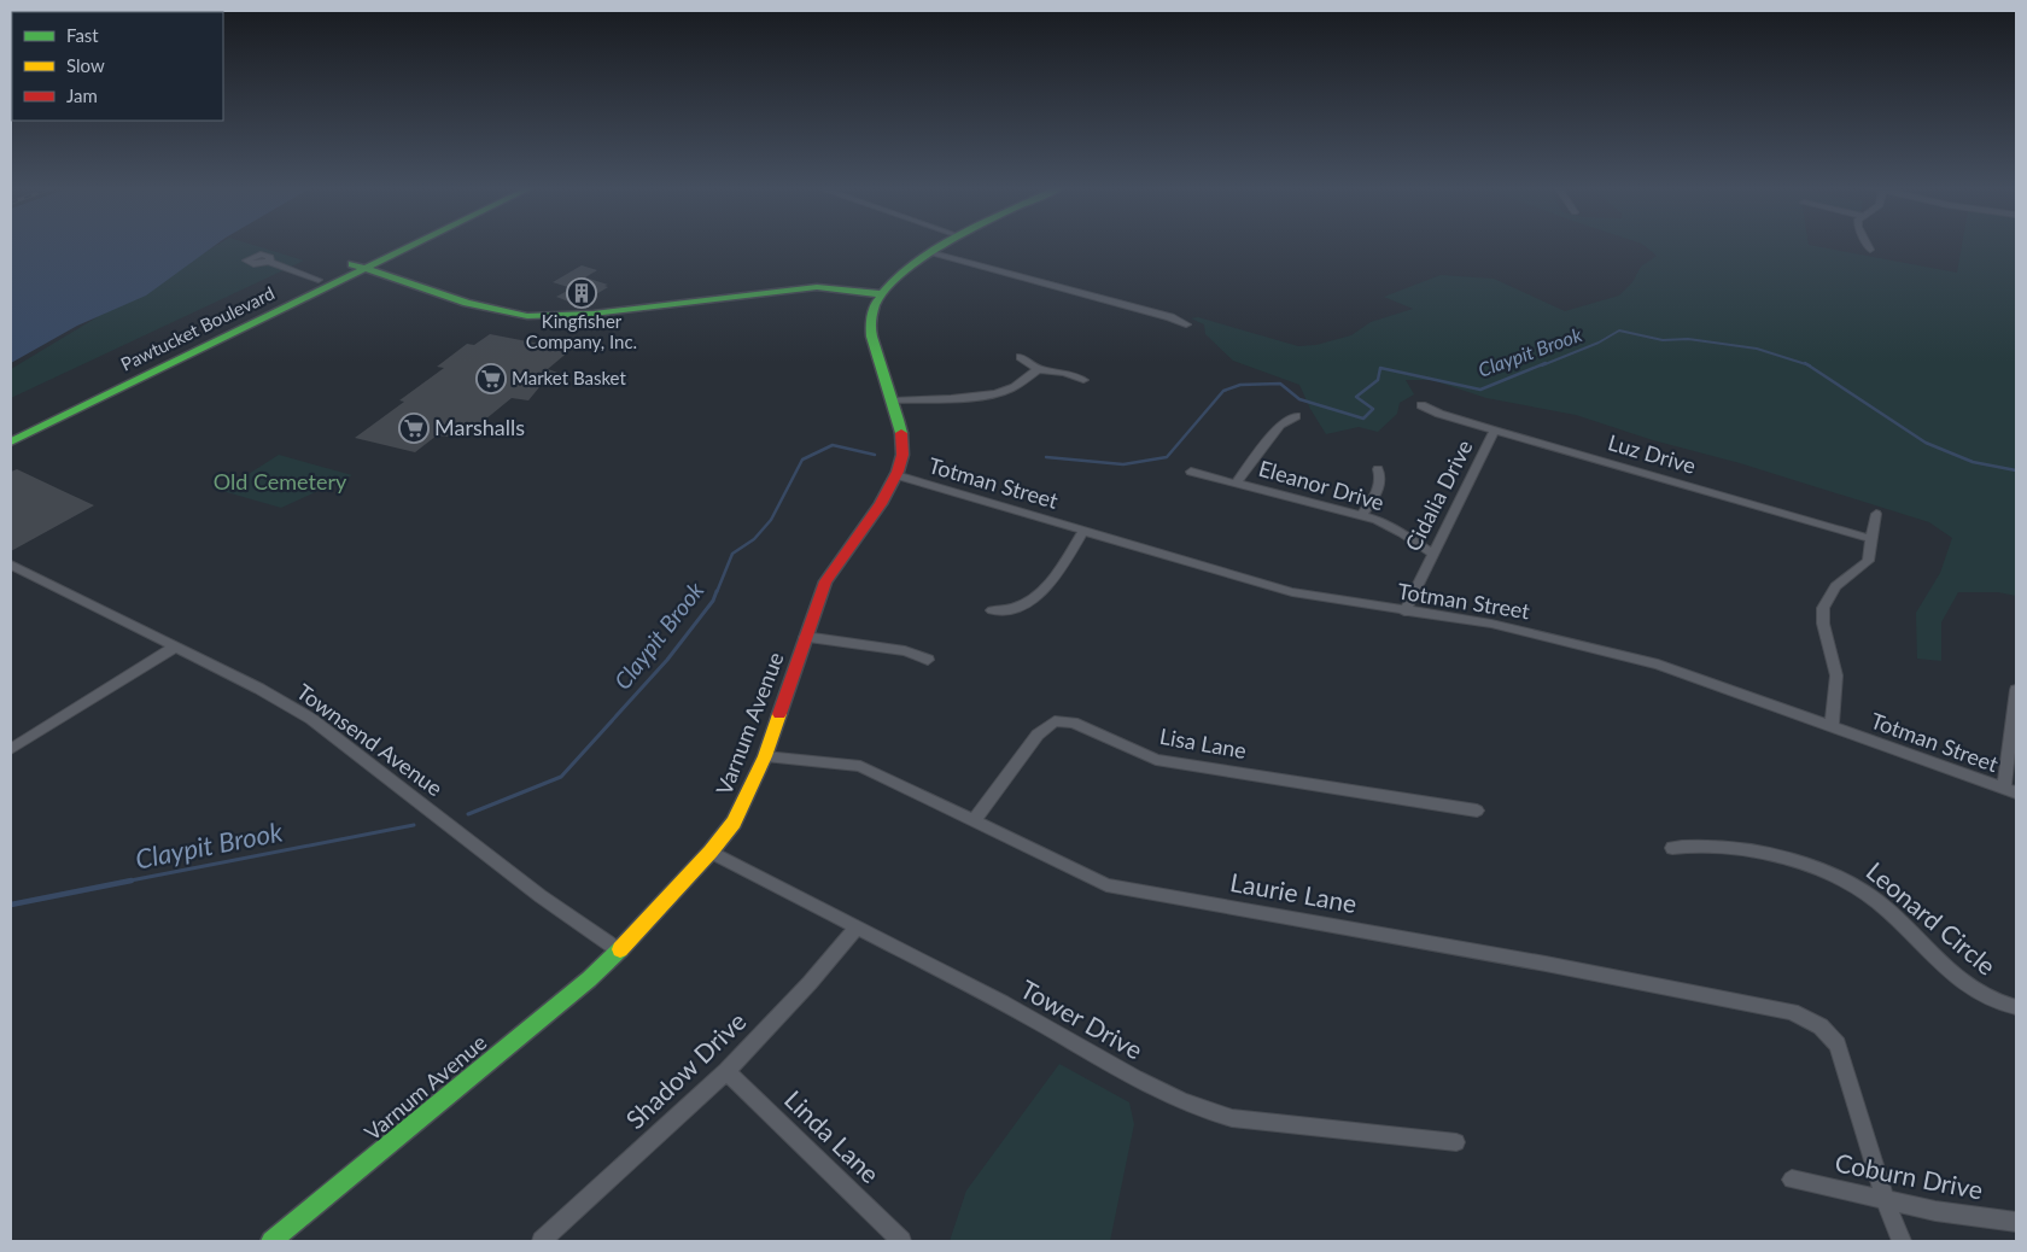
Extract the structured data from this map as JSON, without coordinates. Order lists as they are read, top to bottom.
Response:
{
  "streets": {
    "main road": ["Pawtucket Boulevard", "Varnum Avenue"],
    "street": [
      "Luz Drive",
      "Totman Street",
      "Eleanor Drive",
      "Cidalia Drive",
      "Townsend Avenue",
      "Lisa Lane",
      "Laurie Lane",
      "Leonard Circle",
      "Tower Drive",
      "Shadow Drive",
      "Linda Lane",
      "Coburn Drive"
    ]
  },
  "crossings": [
    ["Luz Drive", "Cidalia Drive"],
    ["Totman Street", "Cidalia Drive"],
    ["Totman Street", "Varnum Avenue"],
    ["Eleanor Drive", "Cidalia Drive"],
    ["Varnum Avenue", "Townsend Avenue"],
    ["Varnum Avenue", "Laurie Lane"],
    ["Varnum Avenue", "Tower Drive"],
    ["Lisa Lane", "Laurie Lane"],
    ["Laurie Lane", "Coburn Drive"],
    ["Tower Drive", "Shadow Drive"],
    ["Shadow Drive", "Linda Lane"]
  ],
  "water": ["Claypit Brook"],
  "parks": ["Old Cemetery"],
  "places": {
    "building": ["Kingfisher Company, Inc."],
    "supermarket": ["Market Basket", "Marshalls"]
  },
  "legend": ["Fast", "Slow", "Jam"]
}
